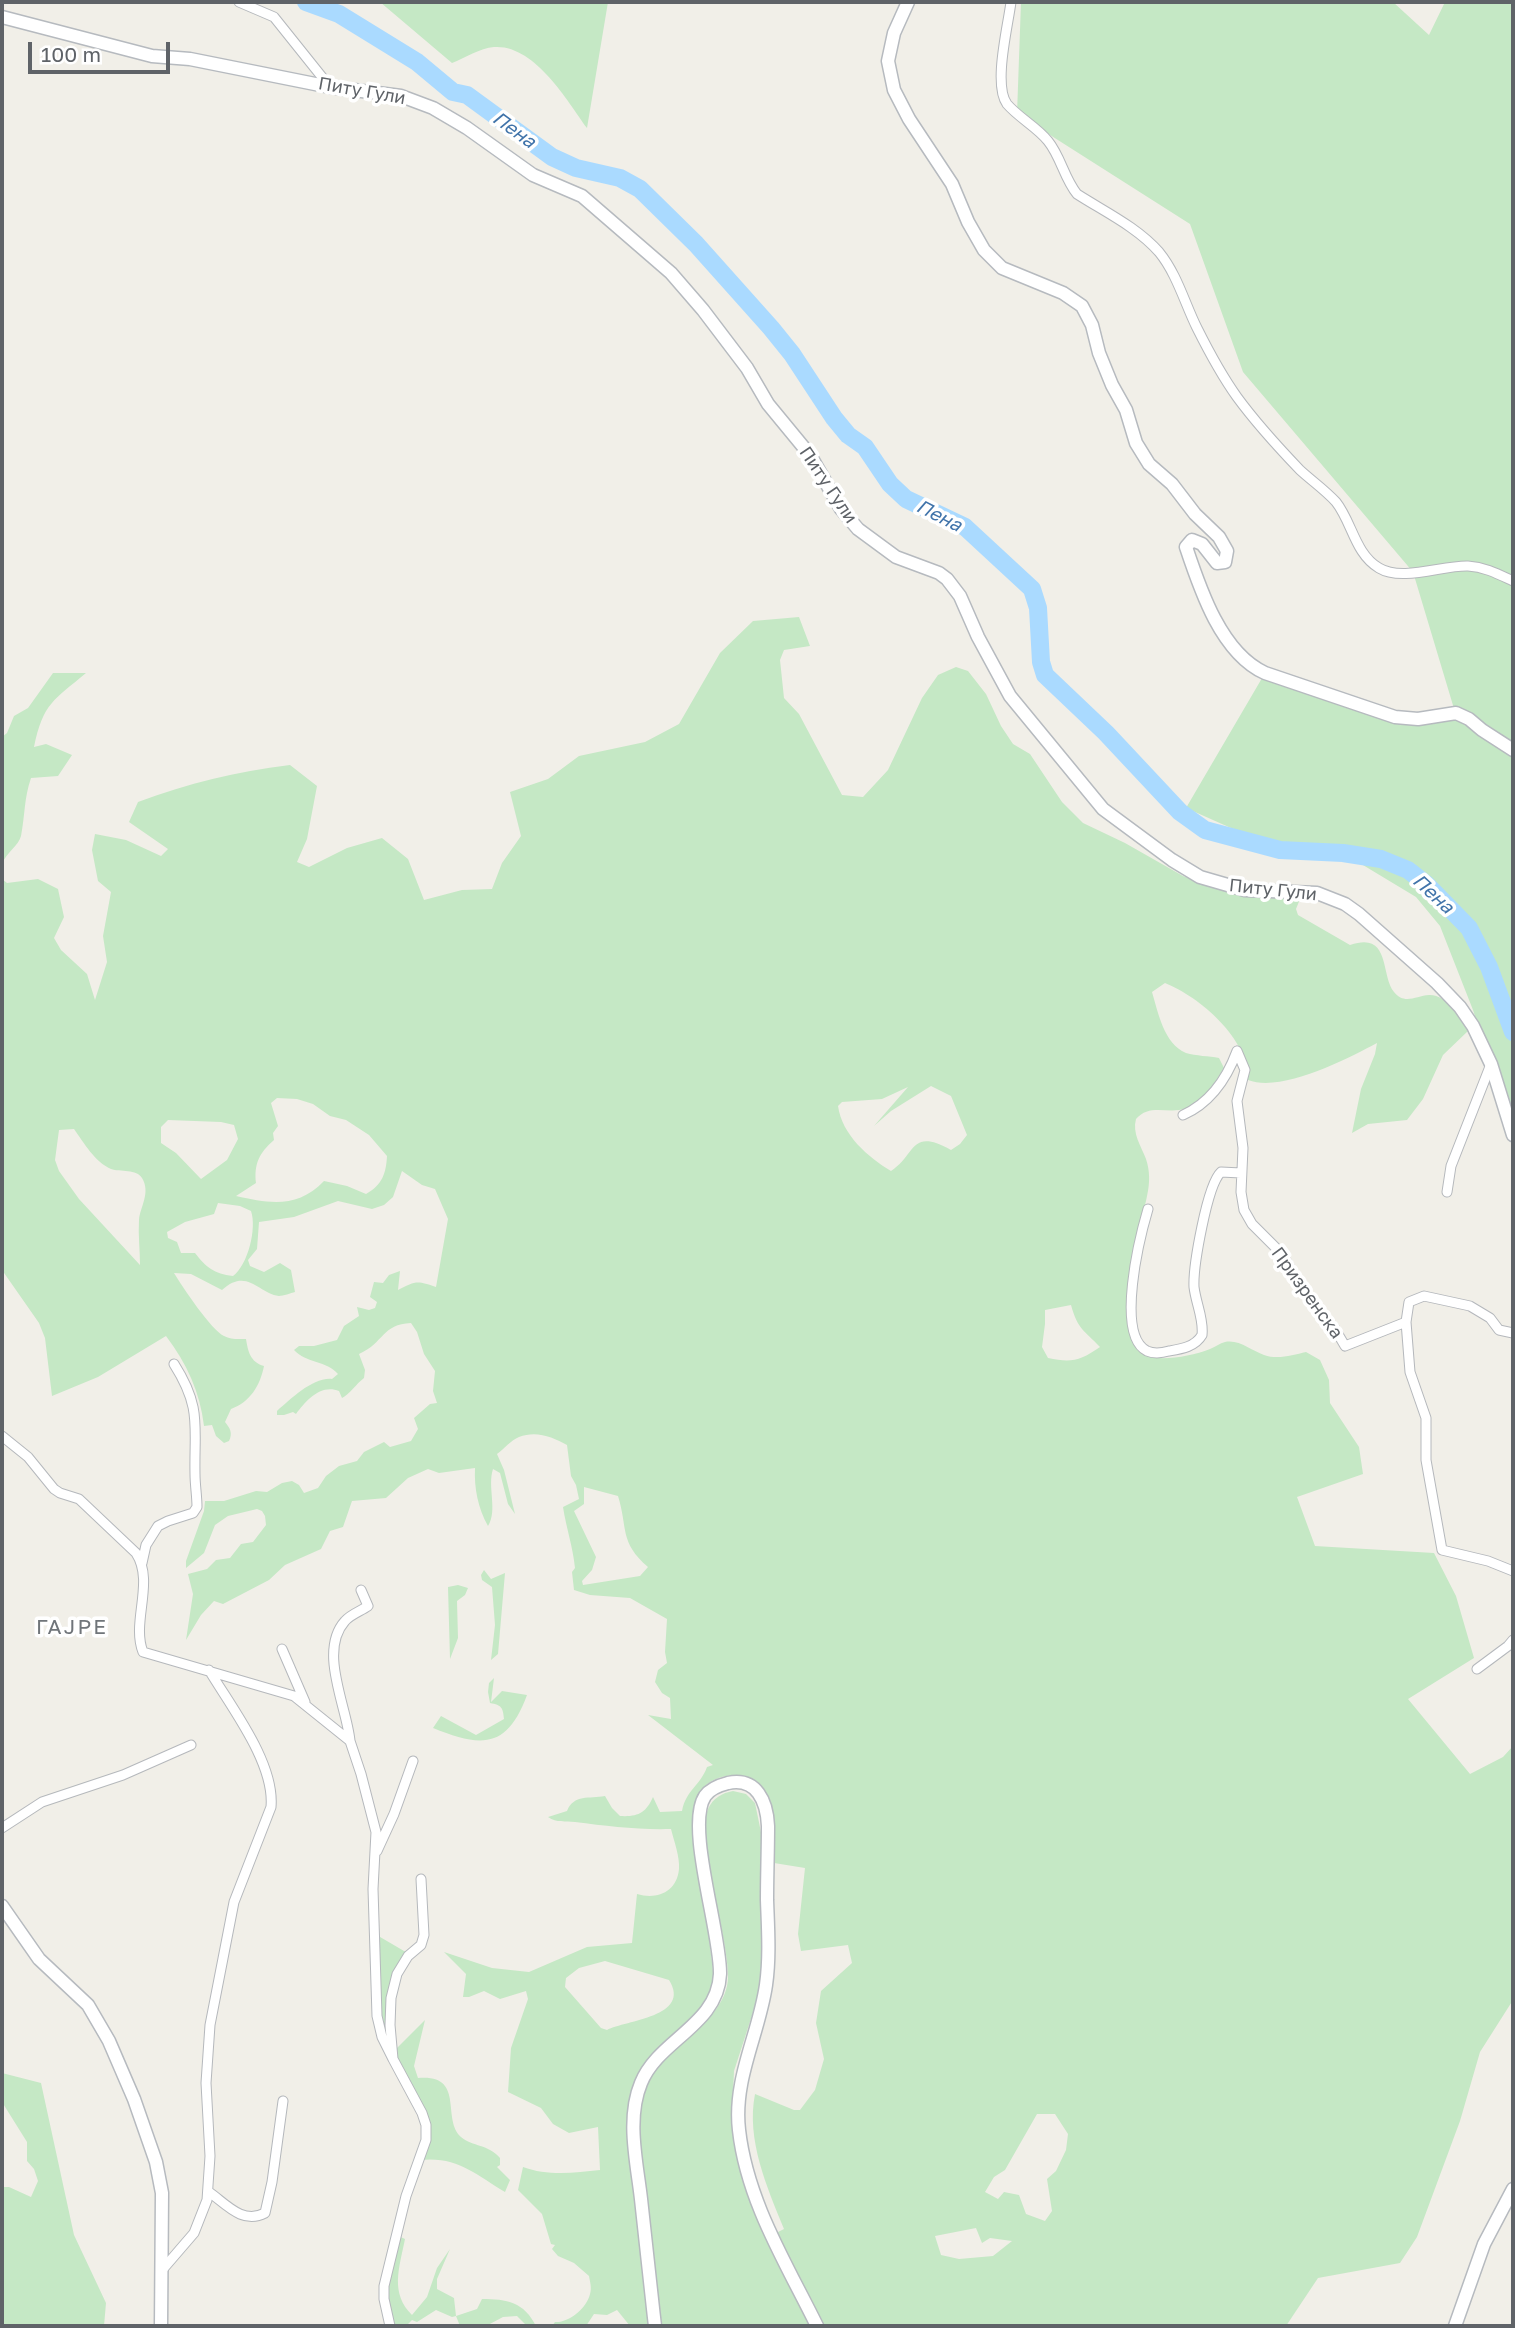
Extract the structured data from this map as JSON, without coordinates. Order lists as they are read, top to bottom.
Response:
{
  "streets": {
    "street": ["Питу Гули", "Призренска"]
  },
  "districts": ["ГАЈРЕ"],
  "water": ["Пена"],
  "scale_bar": "100 m"
}
